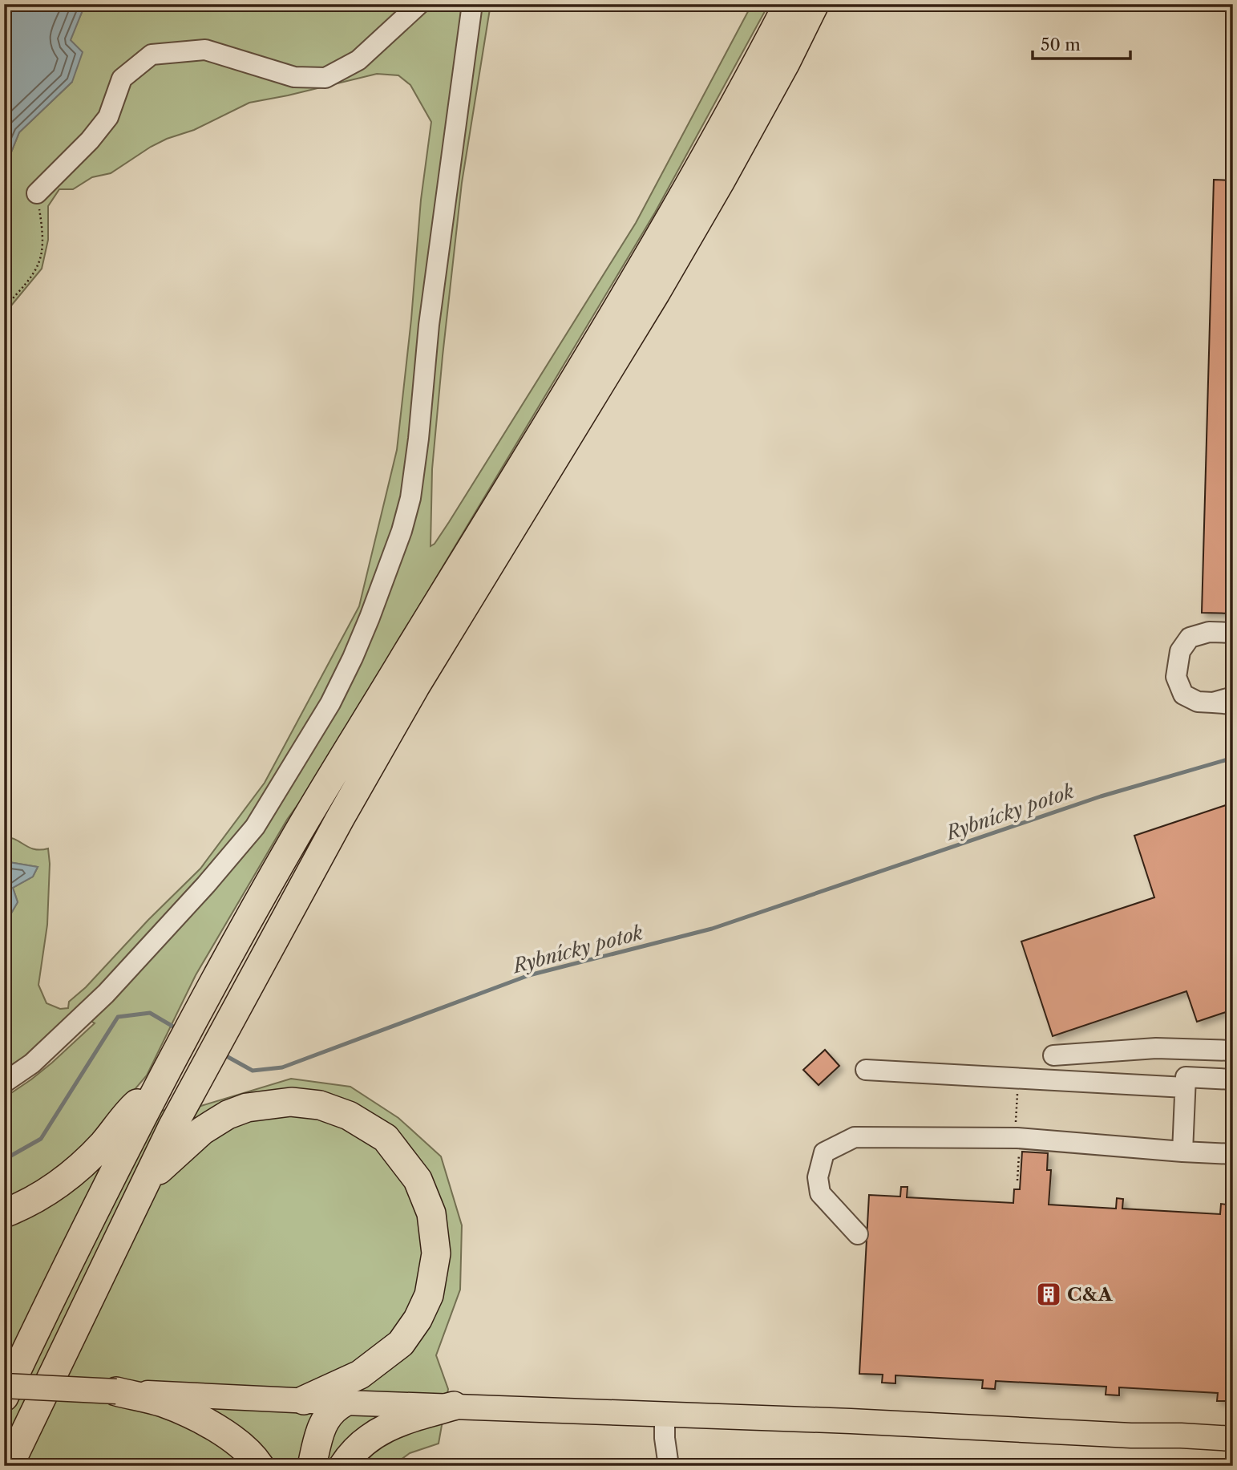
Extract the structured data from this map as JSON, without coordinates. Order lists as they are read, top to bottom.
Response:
{
  "water": ["Rybnícky potok"],
  "places": {
    "building": ["C&A"]
  },
  "scale_bar": "50 m"
}
